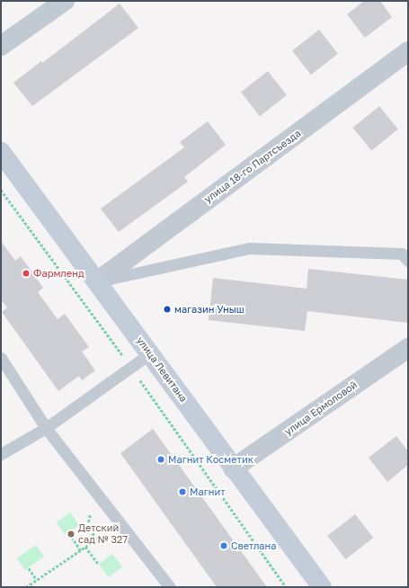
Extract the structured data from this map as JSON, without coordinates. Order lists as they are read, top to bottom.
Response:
{
  "streets": {
    "street": ["улица 18-го Партсъезда", "улица Левитана", "улица Ермоловой"]
  },
  "crossings": [
    ["улица 18-го Партсъезда", "улица Левитана"],
    ["улица Левитана", "улица Ермоловой"]
  ],
  "places": [
    "Фармленд",
    "магазин Уныш",
    "Магнит Косметик",
    "Магнит",
    "Детский сад № 327",
    "Светлана"
  ]
}
